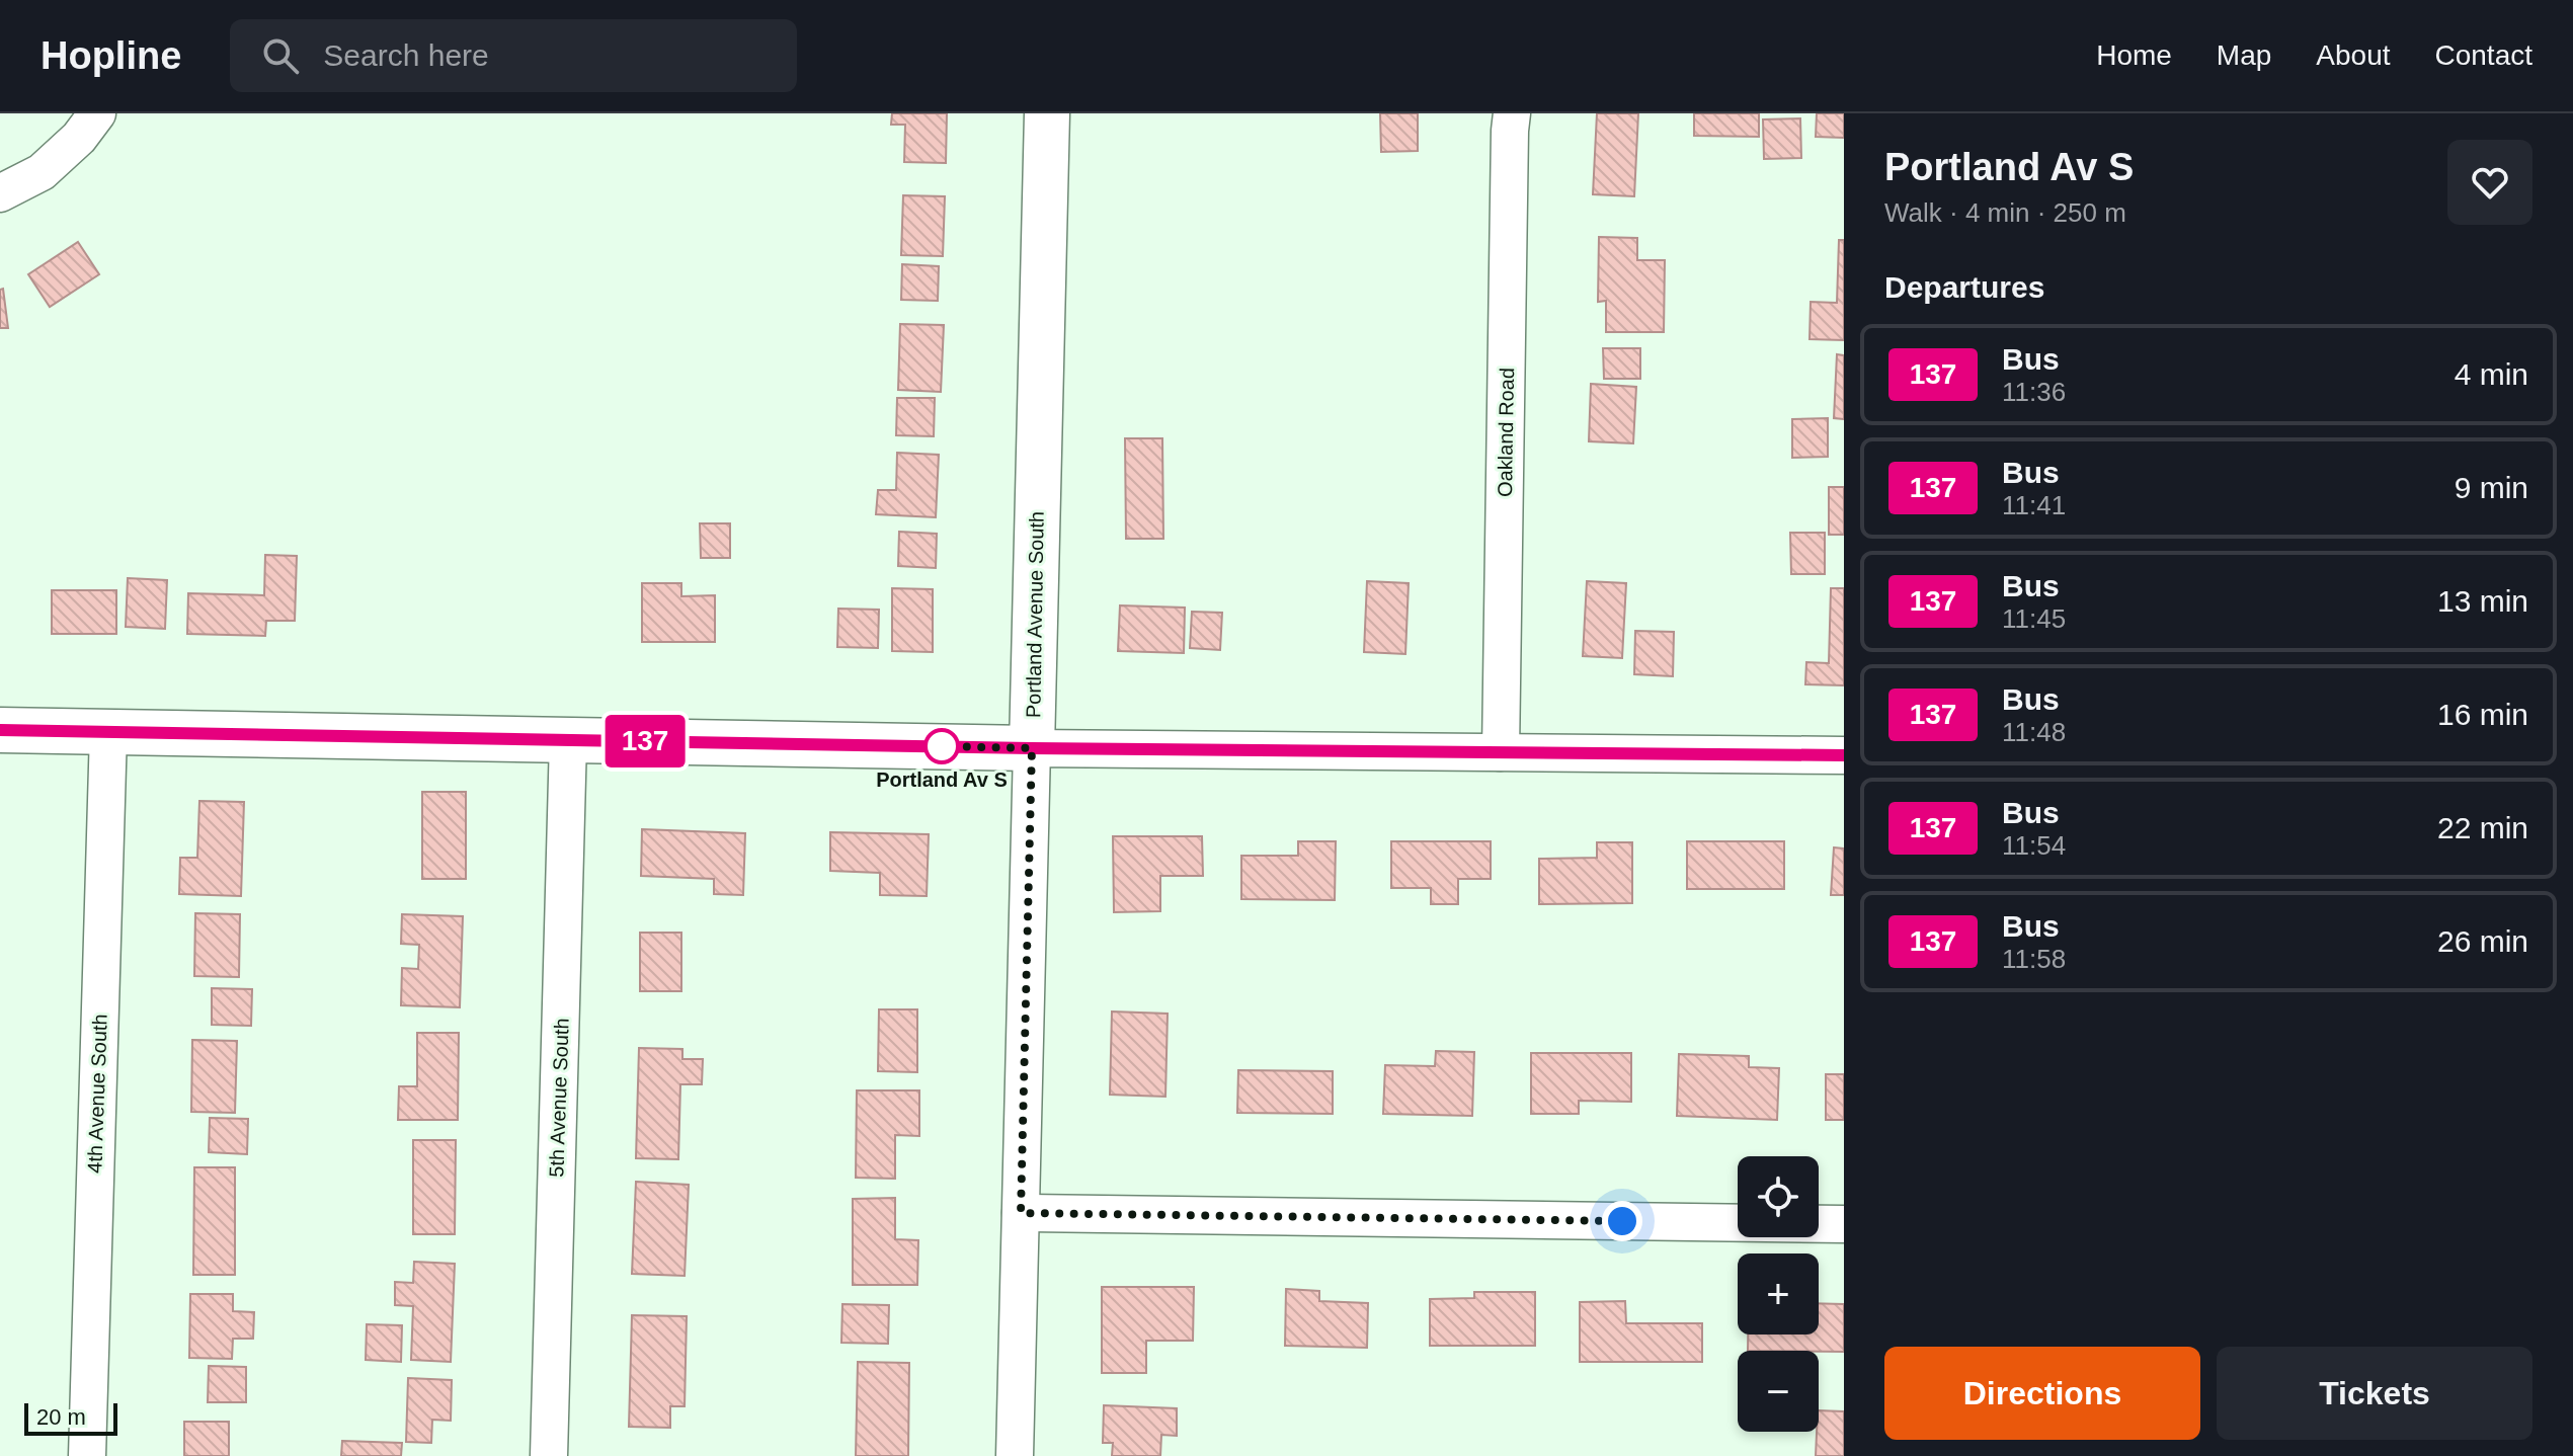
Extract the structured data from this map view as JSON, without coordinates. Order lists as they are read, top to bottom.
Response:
{
  "streets": {
    "street": [
      "Oakland Road",
      "Portland Avenue South",
      "4th Avenue South",
      "5th Avenue South"
    ]
  },
  "places": ["Portland Av S"],
  "lines": ["bus line 137"],
  "scale_bar": "20 m",
  "page": {
    "header": "Hopline",
    "search": "Search here",
    "nav": [
      "Home",
      "Map",
      "About",
      "Contact"
    ],
    "on_map": "137",
    "heading": [
      ["Portland Av S", "Walk · 4 min · 250 m"],
      "Departures"
    ],
    "list": [
      {
        "mark": "137",
        "name": "Bus",
        "note": "11:36",
        "value": "4 min"
      },
      {
        "mark": "137",
        "name": "Bus",
        "note": "11:41",
        "value": "9 min"
      },
      {
        "mark": "137",
        "name": "Bus",
        "note": "11:45",
        "value": "13 min"
      },
      {
        "mark": "137",
        "name": "Bus",
        "note": "11:48",
        "value": "16 min"
      },
      {
        "mark": "137",
        "name": "Bus",
        "note": "11:54",
        "value": "22 min"
      },
      {
        "mark": "137",
        "name": "Bus",
        "note": "11:58",
        "value": "26 min"
      }
    ],
    "map_buttons": ["+", "−"],
    "buttons": ["Directions", "Tickets"],
    "scale": "20 m"
  }
}
